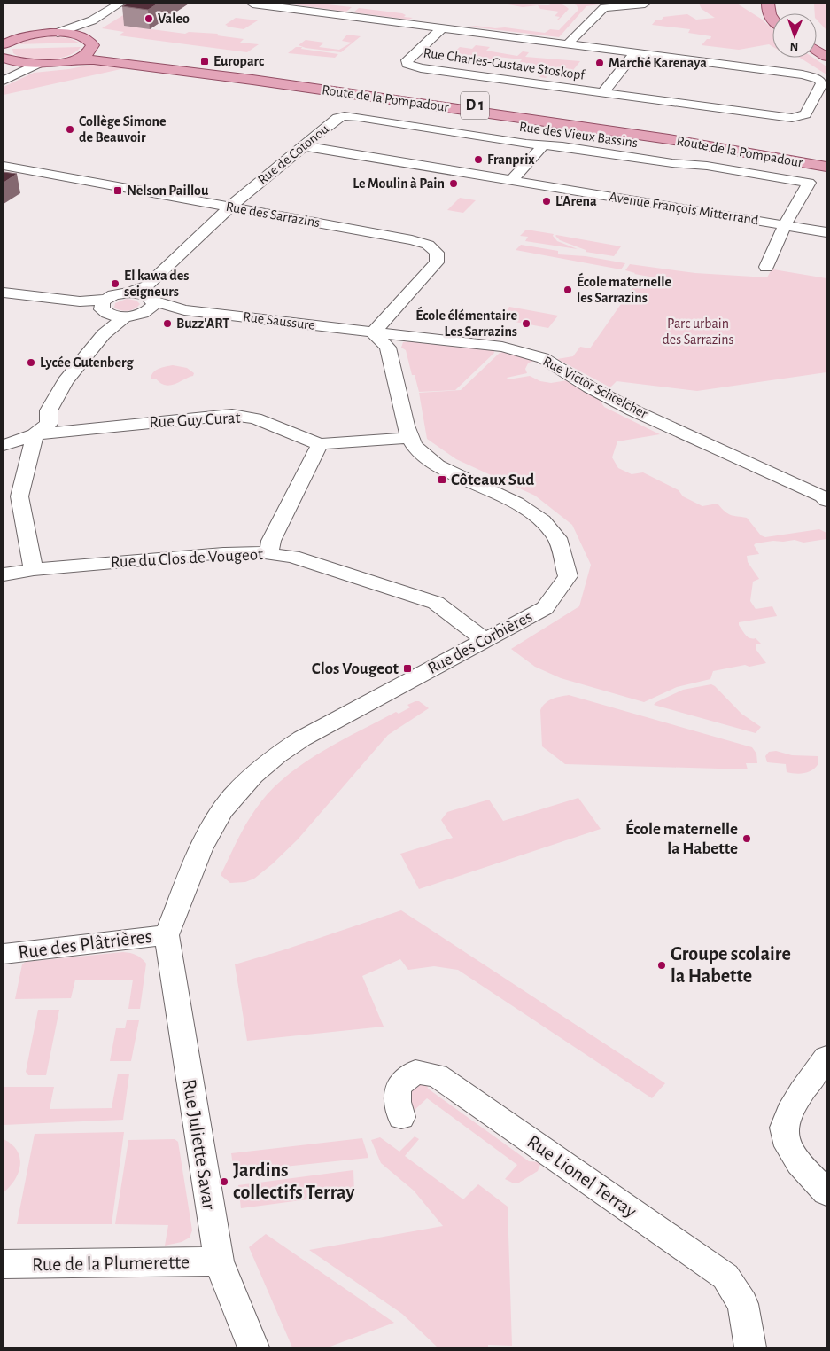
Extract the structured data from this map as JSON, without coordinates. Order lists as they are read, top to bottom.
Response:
{
  "streets": {
    "main road": ["Route de la Pompadour", "D 1"],
    "street": [
      "Rue Charles-Gustave Stoskopf",
      "Rue des Vieux Bassins",
      "Rue de Cotonou",
      "Avenue François Mitterrand",
      "Rue des Sarrazins",
      "Rue Saussure",
      "Rue Victor Schœlcher",
      "Rue Guy Curat",
      "Rue du Clos de Vougeot",
      "Rue des Corbières",
      "Rue des Plâtrières",
      "Rue Juliette Savar",
      "Rue Lionel Terray",
      "Rue de la Plumerette"
    ]
  },
  "crossings": [
    ["Rue des Vieux Bassins", "Rue de Cotonou"],
    ["Rue des Vieux Bassins", "Avenue François Mitterrand"],
    ["Rue de Cotonou", "Avenue François Mitterrand"],
    ["Rue de Cotonou", "Rue des Sarrazins"],
    ["Rue de Cotonou", "Rue Saussure"],
    ["Rue des Sarrazins", "Rue Saussure"],
    ["Rue des Sarrazins", "Rue Victor Schœlcher"],
    ["Rue des Sarrazins", "Rue des Corbières"],
    ["Rue Saussure", "Rue Victor Schœlcher"],
    ["Rue Saussure", "Rue des Corbières"],
    ["Rue Victor Schœlcher", "Rue des Corbières"],
    ["Rue Guy Curat", "Rue des Corbières"],
    ["Rue du Clos de Vougeot", "Rue des Corbières"],
    ["Rue des Corbières", "Rue des Plâtrières"],
    ["Rue des Corbières", "Rue Juliette Savar"],
    ["Rue des Plâtrières", "Rue Juliette Savar"],
    ["Rue Juliette Savar", "Rue de la Plumerette"]
  ],
  "parks": ["Parc urbain des Sarrazins"],
  "places": {
    "other": [
      "Valeo",
      "Marché Karenaya",
      "Collège Simone de Beauvoir",
      "Franprix",
      "Le Moulin à Pain",
      "L'Arena",
      "El kawa des seigneurs",
      "École maternelle les Sarrazins",
      "Buzz'ART",
      "École élémentaire Les Sarrazins",
      "Lycée Gutenberg",
      "École maternelle la Habette",
      "Groupe scolaire la Habette",
      "Jardins collectifs Terray"
    ],
    "transit": [
      "Europarc",
      "Nelson Paillou",
      "Côteaux Sud",
      "Clos Vougeot"
    ]
  },
  "north": "bottom"
}
